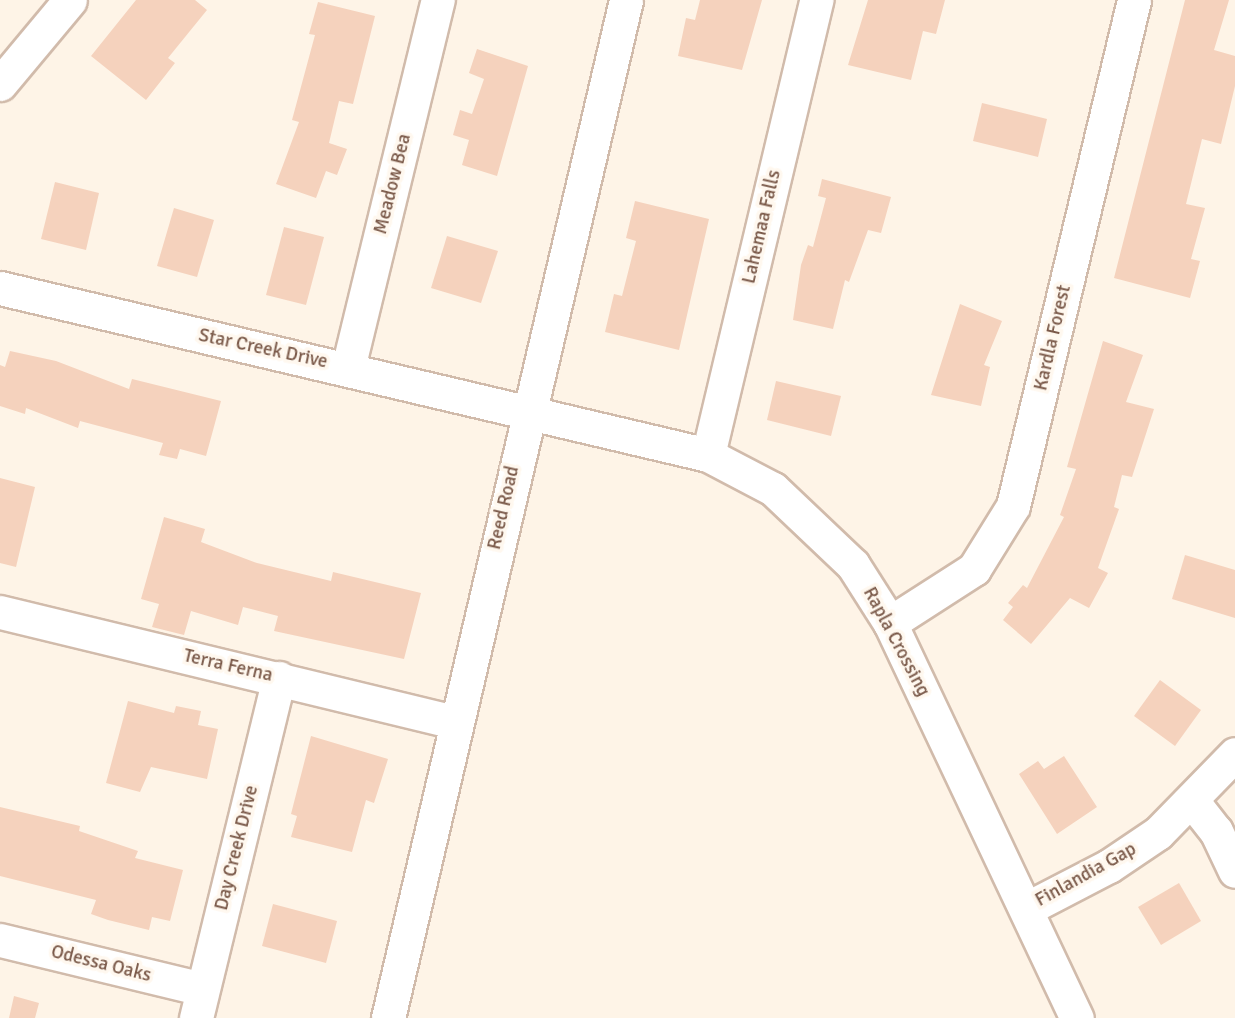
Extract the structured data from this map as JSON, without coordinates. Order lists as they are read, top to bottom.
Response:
{
  "streets": {
    "street": [
      "Meadow Bea",
      "Lahemaa Falls",
      "Kardla Forest",
      "Star Creek Drive",
      "Reed Road",
      "Rapla Crossing",
      "Terra Ferna",
      "Day Creek Drive",
      "Finlandia Gap",
      "Odessa Oaks"
    ]
  },
  "crossings": [
    ["Meadow Bea", "Star Creek Drive"],
    ["Lahemaa Falls", "Rapla Crossing"],
    ["Kardla Forest", "Rapla Crossing"],
    ["Star Creek Drive", "Reed Road"],
    ["Star Creek Drive", "Rapla Crossing"],
    ["Reed Road", "Rapla Crossing"],
    ["Reed Road", "Terra Ferna"],
    ["Rapla Crossing", "Finlandia Gap"],
    ["Terra Ferna", "Day Creek Drive"],
    ["Day Creek Drive", "Odessa Oaks"]
  ]
}
